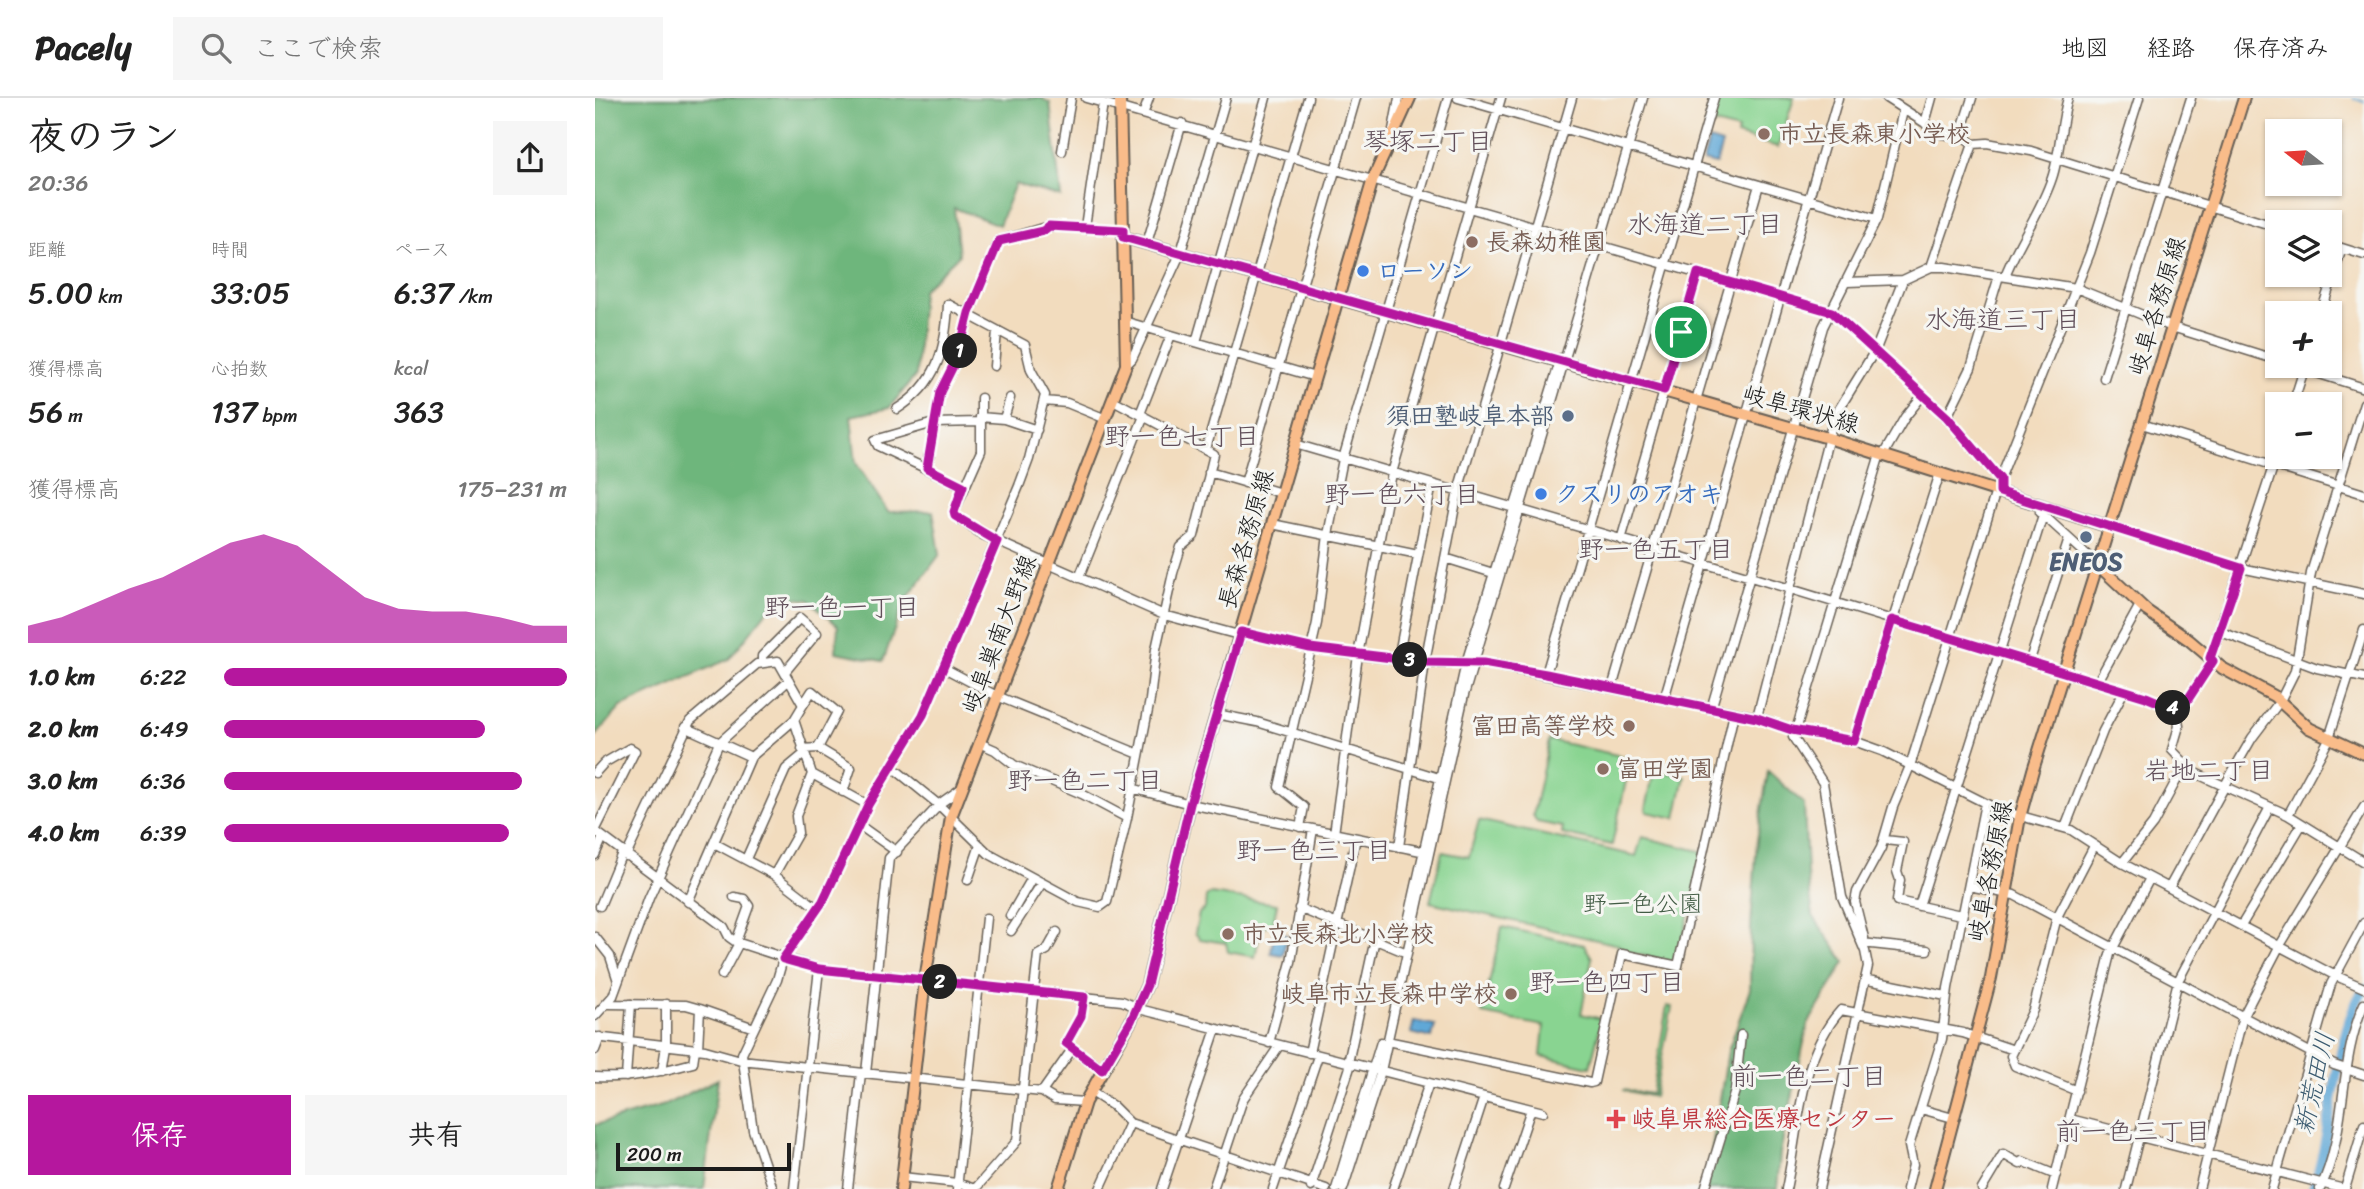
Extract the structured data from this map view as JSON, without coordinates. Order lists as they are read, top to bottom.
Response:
{
  "streets": {
    "main road": [
      "岐阜各務原線",
      "岐阜環状線",
      "長森各務原線",
      "岐阜巣南大野線"
    ]
  },
  "crossings": [
    ["岐阜各務原線", "岐阜環状線"],
    ["岐阜環状線", "長森各務原線"],
    ["岐阜環状線", "岐阜巣南大野線"]
  ],
  "districts": [
    "琴塚二丁目",
    "水海道二丁目",
    "水海道三丁目",
    "野一色七丁目",
    "野一色六丁目",
    "野一色五丁目",
    "野一色一丁目",
    "岩地二丁目",
    "野一色二丁目",
    "野一色三丁目",
    "野一色四丁目",
    "前一色二丁目",
    "前一色三丁目"
  ],
  "water": ["新荒田川"],
  "parks": ["野一色公園"],
  "places": {
    "other": [
      "市立長森東小学校",
      "長森幼稚園",
      "ローソン",
      "須田塾岐阜本部",
      "クスリのアオキ",
      "ENEOS",
      "富田高等学校",
      "富田学園",
      "市立長森北小学校",
      "岐阜市立長森中学校"
    ],
    "health": ["岐阜県総合医療センター"]
  },
  "scale_bar": "200 m",
  "north": "left",
  "page": {
    "header": "Pacely",
    "search": "ここで検索",
    "nav": ["地図", "経路", "保存済み"],
    "heading": ["夜のラン", "20:36"],
    "map_buttons": ["+", "−"],
    "stats": [
      ["距離", "5.00 km"],
      ["時間", "33:05"],
      ["ペース", "6:37 /km"],
      ["獲得標高", "56 m"],
      ["心拍数", "137 bpm"],
      ["kcal", "363"]
    ],
    "pins": [
      "1",
      "3",
      "4",
      "2"
    ],
    "chart": ["獲得標高", "175–231 m"],
    "list": [
      {
        "name": "1.0 km",
        "note": "6:22"
      },
      {
        "name": "2.0 km",
        "note": "6:49"
      },
      {
        "name": "3.0 km",
        "note": "6:36"
      },
      {
        "name": "4.0 km",
        "note": "6:39"
      }
    ],
    "buttons": ["保存", "共有"],
    "scale": "200 m"
  }
}
